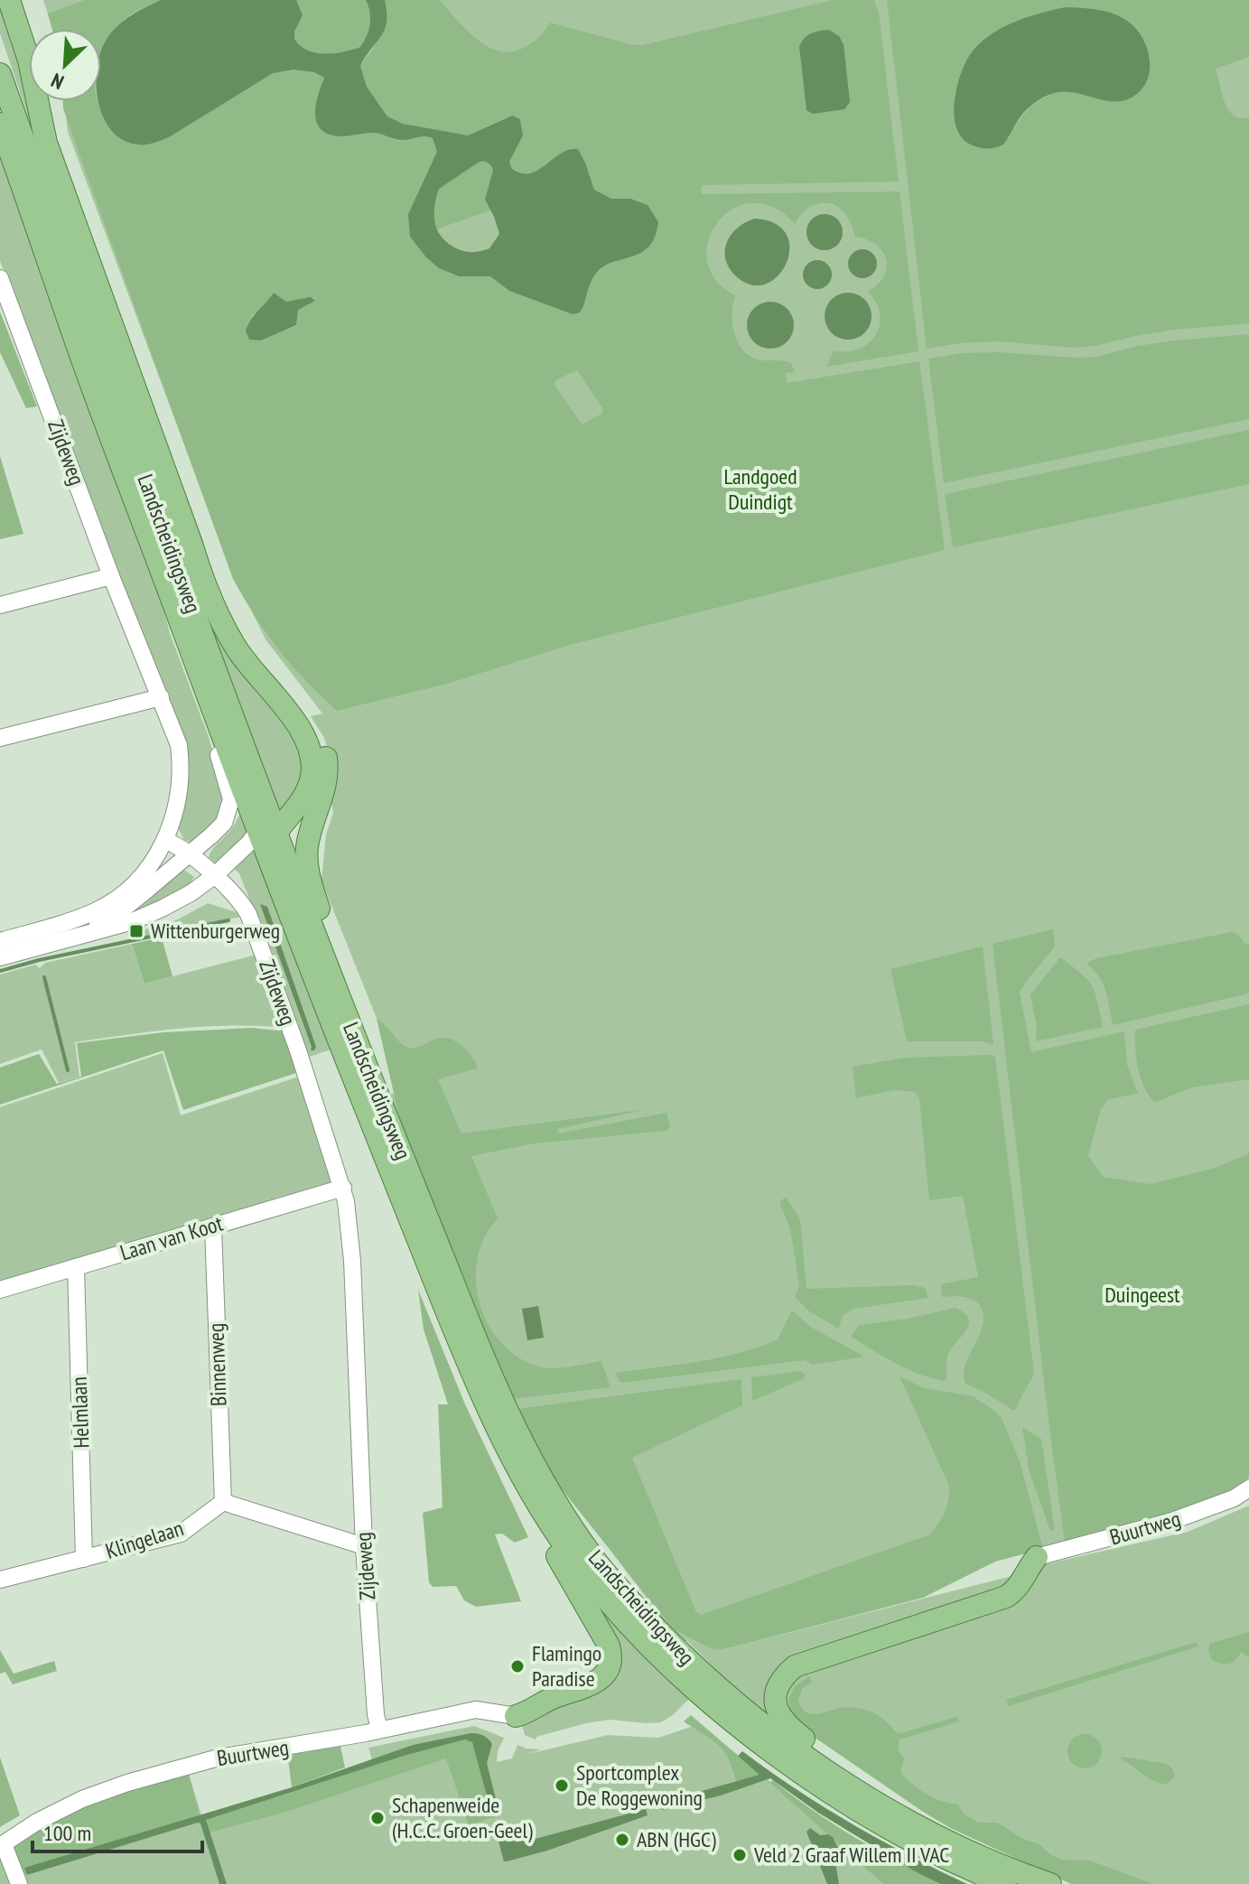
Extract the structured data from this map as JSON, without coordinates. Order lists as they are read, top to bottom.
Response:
{
  "streets": {
    "main road": ["Landscheidingsweg"],
    "street": [
      "Zijdeweg",
      "Laan van Koot",
      "Binnenweg",
      "Helmlaan",
      "Buurtweg",
      "Klingelaan"
    ]
  },
  "crossings": [
    ["Zijdeweg", "Laan van Koot"],
    ["Zijdeweg", "Buurtweg"],
    ["Laan van Koot", "Binnenweg"],
    ["Laan van Koot", "Helmlaan"],
    ["Binnenweg", "Klingelaan"],
    ["Helmlaan", "Klingelaan"]
  ],
  "parks": ["Landgoed Duindigt", "Duingeest"],
  "places": {
    "transit": ["Wittenburgerweg"],
    "other": [
      "Flamingo Paradise",
      "Sportcomplex De Roggewoning",
      "Schapenweide (H.C.C. Groen-Geel)",
      "ABN (HGC)",
      "Veld 2 Graaf Willem II VAC"
    ]
  },
  "scale_bar": "100 m",
  "north": "bottom left"
}
